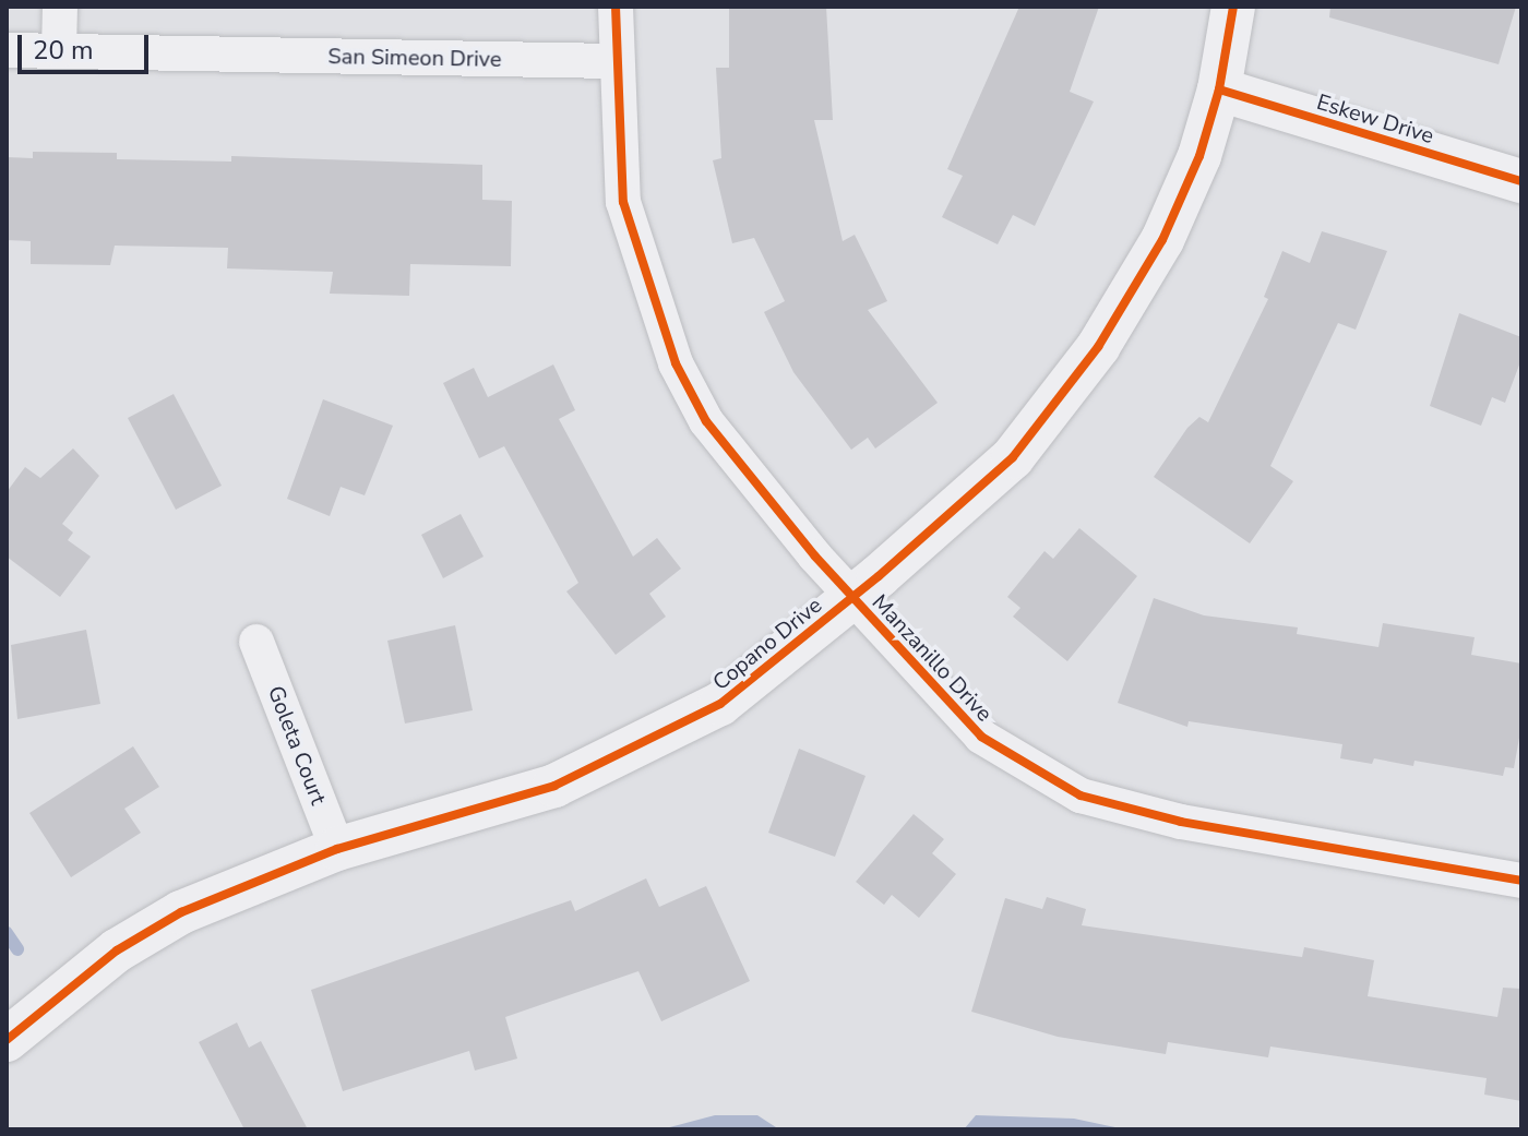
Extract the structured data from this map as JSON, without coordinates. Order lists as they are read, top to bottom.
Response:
{
  "streets": {
    "street": [
      "San Simeon Drive",
      "Eskew Drive",
      "Copano Drive",
      "Manzanillo Drive",
      "Goleta Court"
    ]
  },
  "crossings": [
    ["San Simeon Drive", "Manzanillo Drive"],
    ["Eskew Drive", "Copano Drive"],
    ["Copano Drive", "Manzanillo Drive"],
    ["Copano Drive", "Goleta Court"]
  ],
  "scale_bar": "20 m"
}
